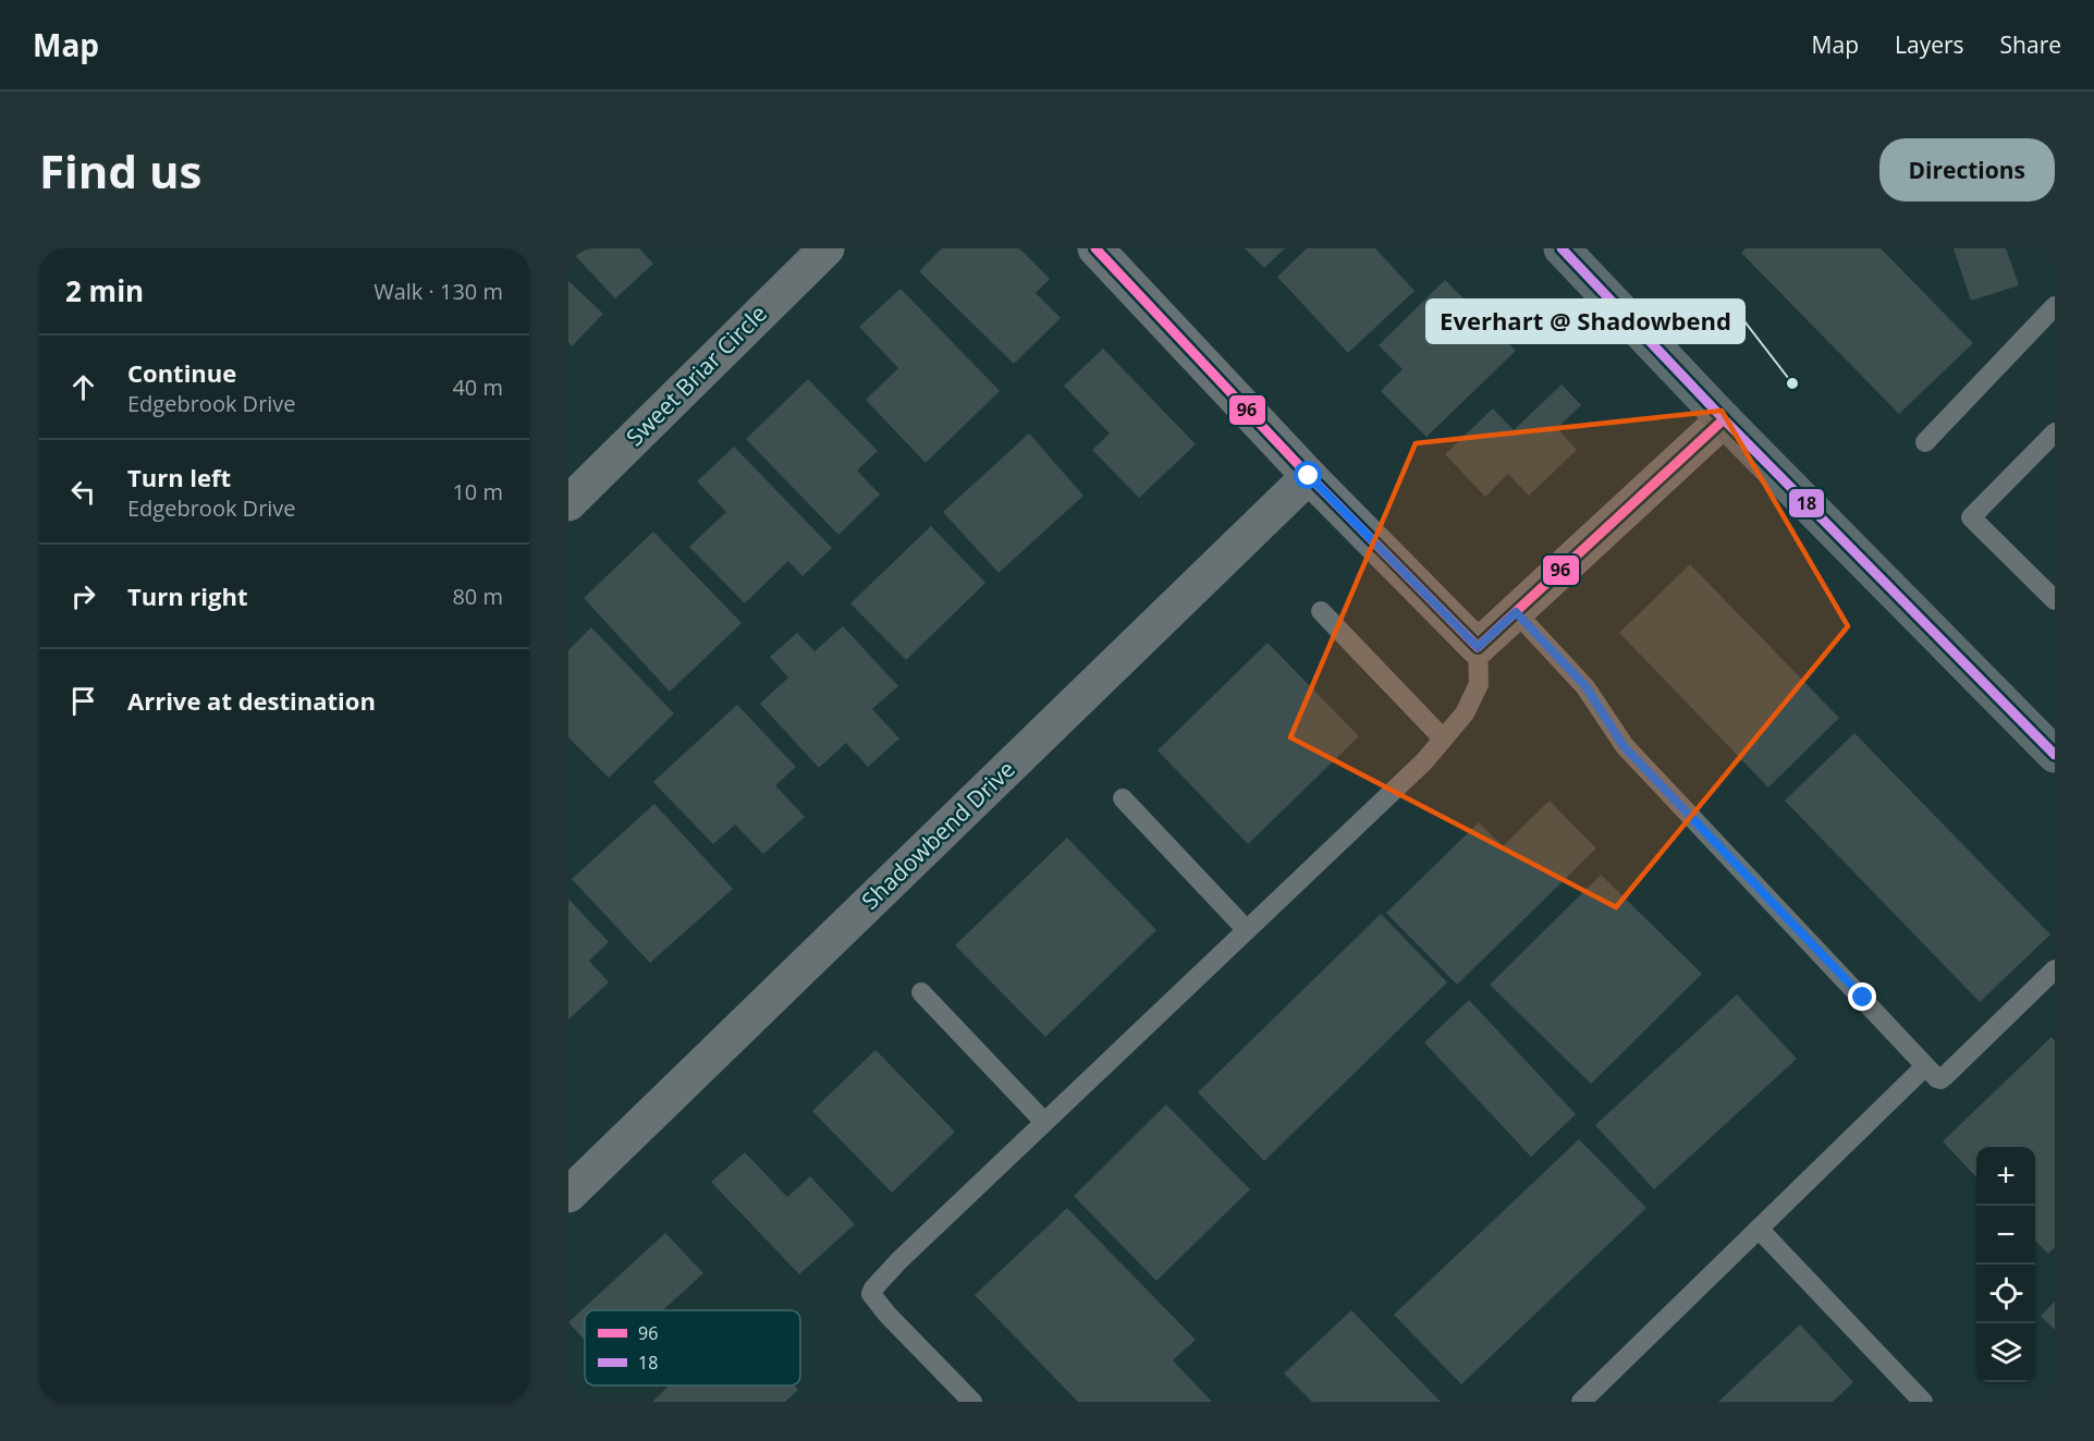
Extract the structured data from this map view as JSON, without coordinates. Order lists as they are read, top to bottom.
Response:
{
  "streets": {
    "street": ["Sweet Briar Circle", "Shadowbend Drive"]
  },
  "places": ["Everhart @ Shadowbend"],
  "lines": ["transit line 96", "transit line 18"],
  "legend": ["96", "18"],
  "page": {
    "header": "Map",
    "nav": ["Map", "Layers", "Share"],
    "buttons": "Directions",
    "title": "Find us",
    "heading": ["2 min", "Walk · 130 m"],
    "list": [
      ["Continue", "Edgebrook Drive", "40 m"],
      ["Turn left", "Edgebrook Drive", "10 m"],
      ["Turn right", "80 m"],
      "Arrive at destination"
    ],
    "map_buttons": ["+", "−"]
  }
}
